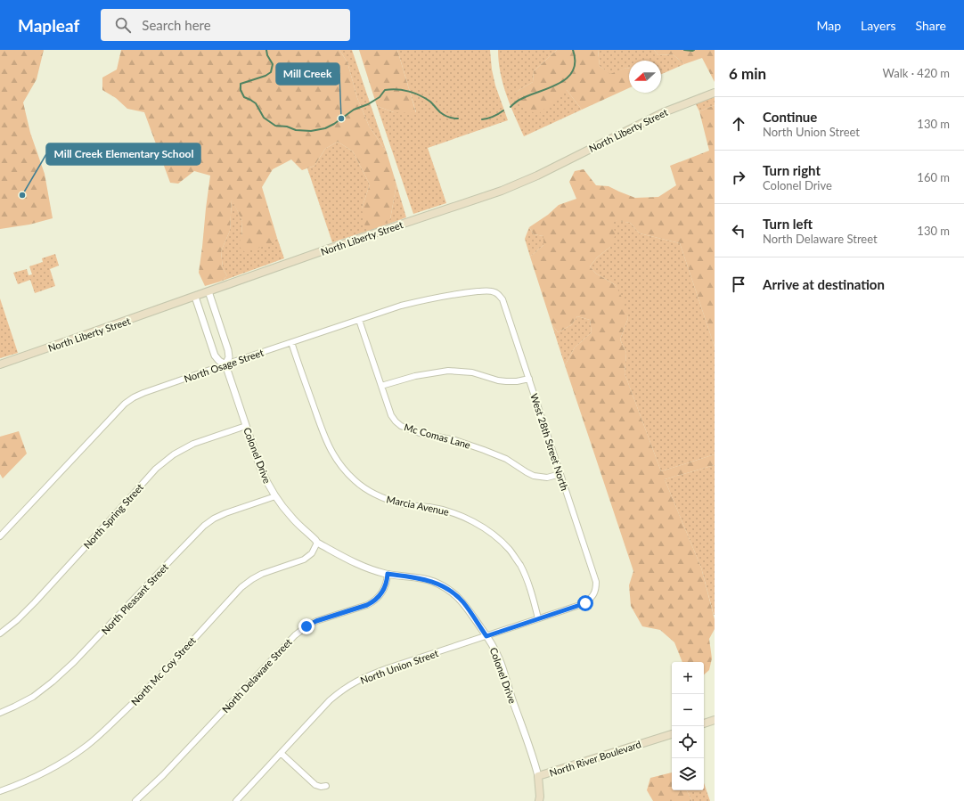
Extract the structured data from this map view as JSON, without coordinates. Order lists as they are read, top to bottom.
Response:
{
  "streets": {
    "main road": ["North Liberty Street", "North River Boulevard"],
    "street": [
      "North Osage Street",
      "Mc Comas Lane",
      "West 28th Street North",
      "Colonel Drive",
      "Marcia Avenue",
      "North Spring Street",
      "North Pleasant Street",
      "North Union Street",
      "North Mc Coy Street",
      "North Delaware Street"
    ]
  },
  "crossings": [
    ["North Liberty Street", "Colonel Drive"],
    ["North Osage Street", "Mc Comas Lane"],
    ["North Osage Street", "West 28th Street North"],
    ["North Osage Street", "Colonel Drive"],
    ["North Osage Street", "Marcia Avenue"],
    ["Mc Comas Lane", "West 28th Street North"],
    ["West 28th Street North", "North Union Street"],
    ["Colonel Drive", "North Spring Street"],
    ["Colonel Drive", "North Pleasant Street"],
    ["Colonel Drive", "North Union Street"],
    ["Colonel Drive", "North Mc Coy Street"],
    ["Colonel Drive", "North Delaware Street"],
    ["Colonel Drive", "North River Boulevard"],
    ["Marcia Avenue", "North Union Street"]
  ],
  "places": ["Mill Creek", "Mill Creek Elementary School"],
  "north": "left",
  "page": {
    "header": "Mapleaf",
    "search": "Search here",
    "nav": ["Map", "Layers", "Share"],
    "heading": ["6 min", "Walk · 420 m"],
    "list": [
      ["Continue", "North Union Street", "130 m"],
      ["Turn right", "Colonel Drive", "160 m"],
      ["Turn left", "North Delaware Street", "130 m"],
      "Arrive at destination"
    ],
    "map_buttons": ["+", "−"]
  }
}
